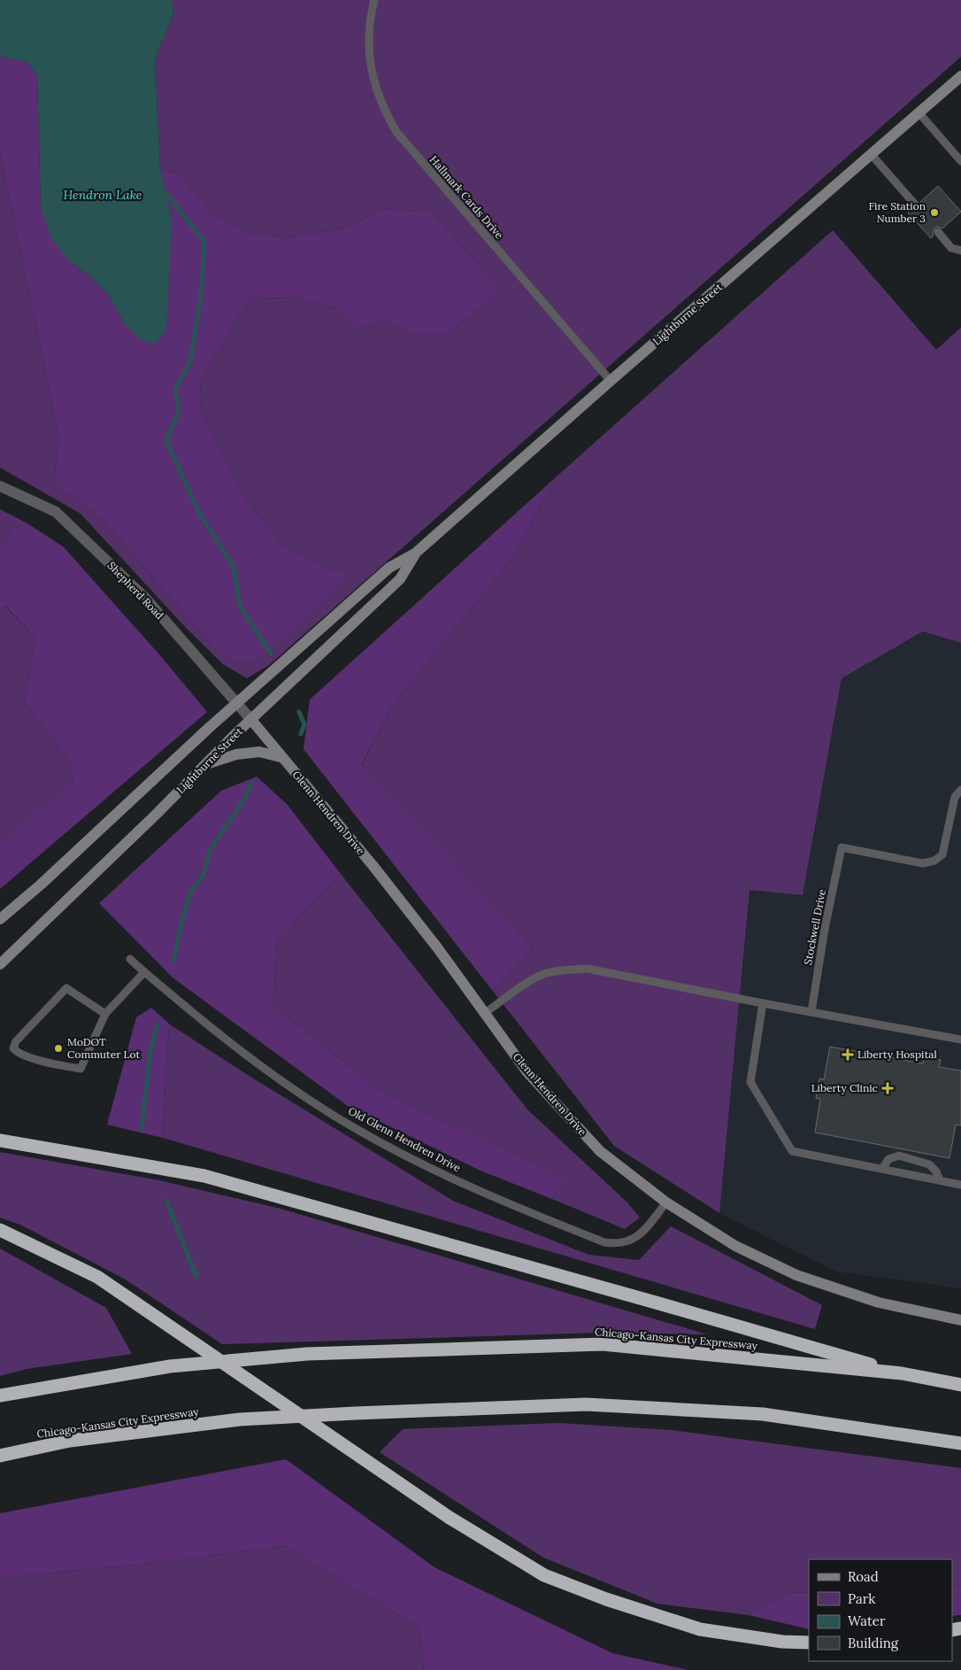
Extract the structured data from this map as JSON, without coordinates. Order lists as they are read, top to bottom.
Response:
{
  "streets": {
    "highway": ["Chicago-Kansas City Expressway"],
    "main road": ["Lightburne Street", "Glenn Hendren Drive"],
    "street": ["Shepherd Road"],
    "lane": ["Hallmark Cards Drive", "Stockwell Drive", "Old Glenn Hendren Drive"]
  },
  "crossings": [
    ["Hallmark Cards Drive", "Lightburne Street"],
    ["Lightburne Street", "Shepherd Road"],
    ["Lightburne Street", "Glenn Hendren Drive"],
    ["Shepherd Road", "Glenn Hendren Drive"],
    ["Glenn Hendren Drive", "Old Glenn Hendren Drive"]
  ],
  "water": ["Hendron Lake"],
  "places": {
    "other": ["Fire Station Number 3", "MoDOT Commuter Lot"],
    "health": ["Liberty Hospital", "Liberty Clinic"]
  },
  "legend": [
    "Road",
    "Park",
    "Water",
    "Building"
  ]
}
